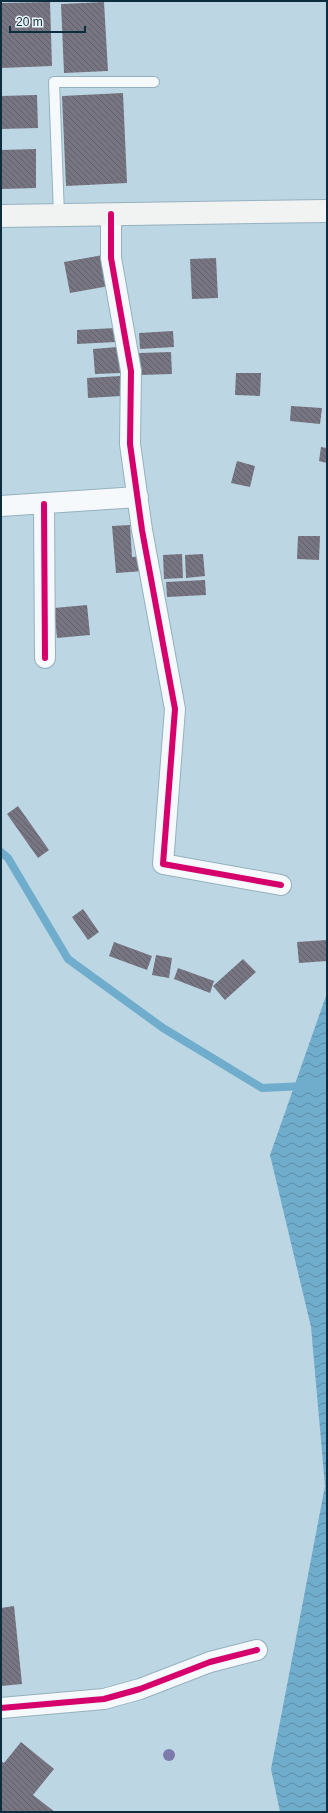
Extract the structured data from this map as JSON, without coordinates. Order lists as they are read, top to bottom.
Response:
{
  "scale_bar": "20 m"
}
